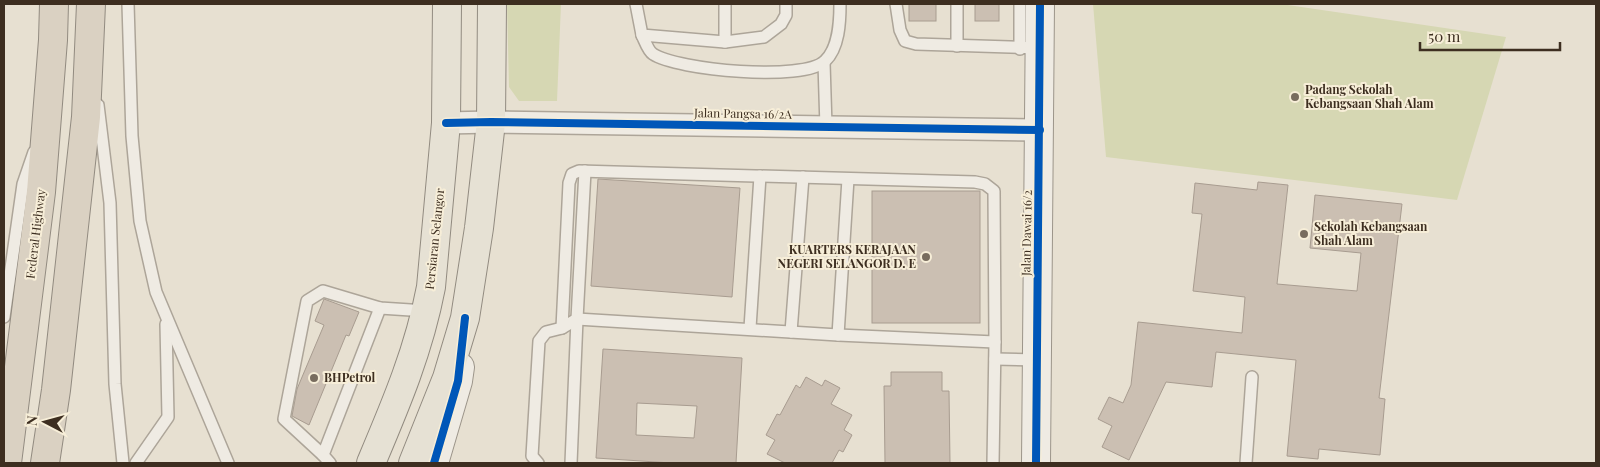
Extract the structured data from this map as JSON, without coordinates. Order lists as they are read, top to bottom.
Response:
{
  "streets": {
    "highway": ["Federal Highway"],
    "main road": ["Persiaran Selangor"],
    "street": ["Jalan Pangsa 16/2A", "Jalan Dawai 16/2"]
  },
  "crossings": [
    ["Jalan Pangsa 16/2A", "Jalan Dawai 16/2"],
    ["Jalan Pangsa 16/2A", "Persiaran Selangor"]
  ],
  "places": [
    "Padang Sekolah Kebangsaan Shah Alam",
    "Sekolah Kebangsaan Shah Alam",
    "KUARTERS KERAJAAN NEGERI SELANGOR D. E",
    "BHPetrol"
  ],
  "scale_bar": "50 m",
  "north": "left"
}
